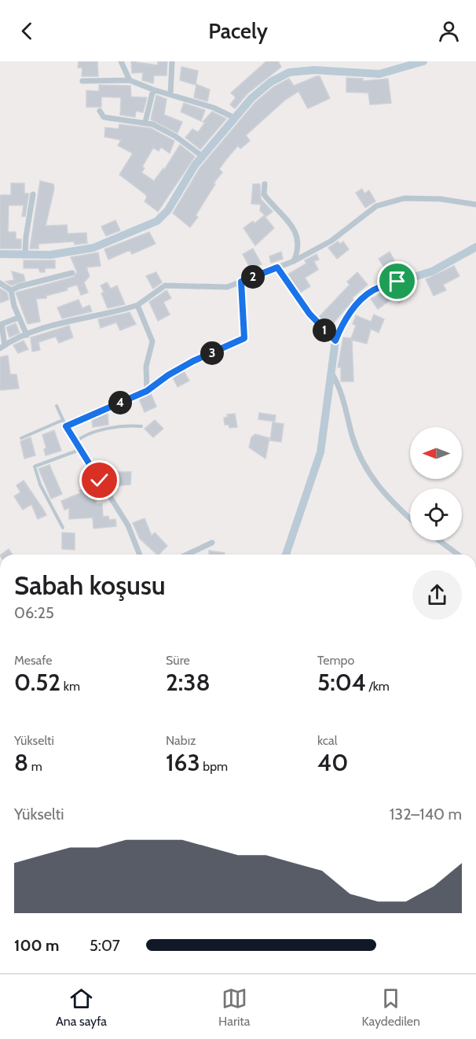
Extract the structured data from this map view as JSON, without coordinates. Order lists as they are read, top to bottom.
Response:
{
  "north": "left",
  "page": {
    "header": "Pacely",
    "pins": [
      "2",
      "1",
      "3",
      "4"
    ],
    "heading": ["Sabah koşusu", "06:25"],
    "stats": [
      ["Mesafe", "0.52 km"],
      ["Süre", "2:38"],
      ["Tempo", "5:04 /km"],
      ["Yükselti", "8 m"],
      ["Nabız", "163 bpm"],
      ["kcal", "40"]
    ],
    "chart": ["Yükselti", "132–140 m"],
    "list": [
      {
        "name": "100 m",
        "note": "5:07"
      }
    ],
    "tabs": ["Ana sayfa", "Harita", "Kaydedilen"]
  }
}
